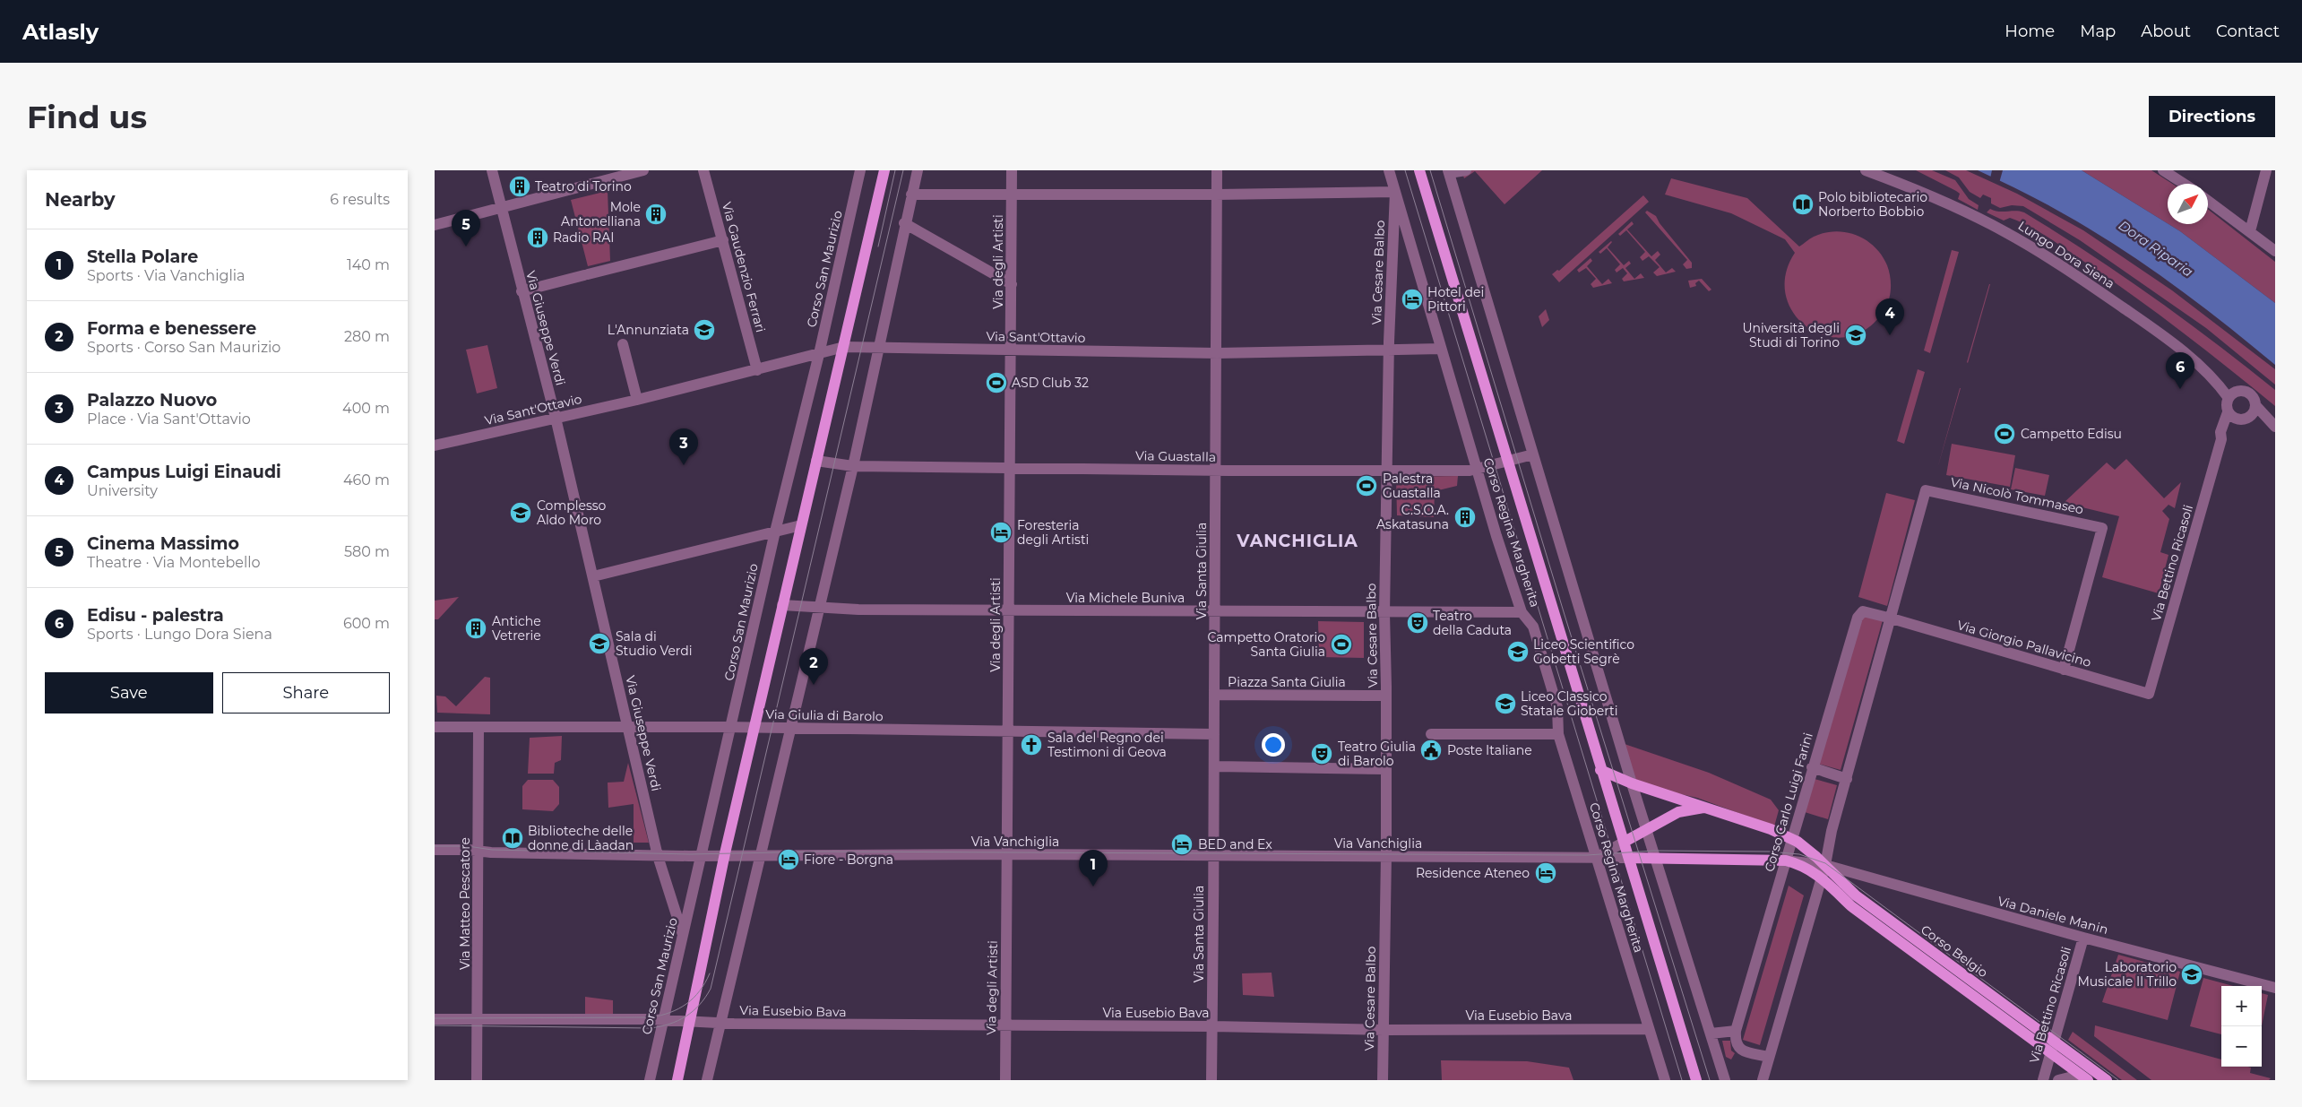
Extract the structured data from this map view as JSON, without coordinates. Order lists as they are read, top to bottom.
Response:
{
  "streets": {
    "main road": ["Corso Regina Margherita", "Corso Belgio"],
    "street": [
      "Lungo Dora Siena",
      "Via degli Artisti",
      "Via Gaudenzio Ferrari",
      "Corso San Maurizio",
      "Via Cesare Balbo",
      "Via Giuseppe Verdi",
      "Via Sant'Ottavio",
      "Via Guastalla",
      "Via Nicolò Tommaseo",
      "Via Bettino Ricasoli",
      "Via Santa Giulia",
      "Via Michele Buniva",
      "Via Giorgio Pallavicino",
      "Piazza Santa Giulia",
      "Via Giulia di Barolo",
      "Corso Carlo Luigi Farini",
      "Via Vanchiglia",
      "Via Matteo Pescatore",
      "Via Daniele Manin",
      "Via Eusebio Bava"
    ]
  },
  "crossings": [
    ["Lungo Dora Siena", "Via Bettino Ricasoli"],
    ["Via degli Artisti", "Via Sant'Ottavio"],
    ["Via degli Artisti", "Via Guastalla"],
    ["Via degli Artisti", "Via Michele Buniva"],
    ["Via degli Artisti", "Via Giulia di Barolo"],
    ["Via degli Artisti", "Via Vanchiglia"],
    ["Via degli Artisti", "Via Eusebio Bava"],
    ["Via Gaudenzio Ferrari", "Via Sant'Ottavio"],
    ["Corso San Maurizio", "Via Giuseppe Verdi"],
    ["Corso San Maurizio", "Via Sant'Ottavio"],
    ["Corso San Maurizio", "Via Giulia di Barolo"],
    ["Corso San Maurizio", "Via Vanchiglia"],
    ["Corso San Maurizio", "Via Eusebio Bava"],
    ["Via Cesare Balbo", "Via Sant'Ottavio"],
    ["Via Cesare Balbo", "Via Guastalla"],
    ["Via Cesare Balbo", "Corso Regina Margherita"],
    ["Via Cesare Balbo", "Via Michele Buniva"],
    ["Via Cesare Balbo", "Piazza Santa Giulia"],
    ["Via Cesare Balbo", "Via Vanchiglia"],
    ["Via Cesare Balbo", "Via Eusebio Bava"],
    ["Via Giuseppe Verdi", "Via Sant'Ottavio"],
    ["Via Giuseppe Verdi", "Via Giulia di Barolo"],
    ["Via Giuseppe Verdi", "Via Vanchiglia"],
    ["Via Sant'Ottavio", "Corso Regina Margherita"],
    ["Via Sant'Ottavio", "Via Santa Giulia"],
    ["Via Guastalla", "Corso Regina Margherita"],
    ["Via Guastalla", "Via Santa Giulia"],
    ["Via Nicolò Tommaseo", "Via Giorgio Pallavicino"],
    ["Via Nicolò Tommaseo", "Corso Carlo Luigi Farini"],
    ["Corso Regina Margherita", "Via Michele Buniva"],
    ["Corso Regina Margherita", "Via Vanchiglia"],
    ["Corso Regina Margherita", "Corso Belgio"],
    ["Corso Regina Margherita", "Via Eusebio Bava"],
    ["Via Bettino Ricasoli", "Via Giorgio Pallavicino"],
    ["Via Bettino Ricasoli", "Via Daniele Manin"],
    ["Via Bettino Ricasoli", "Corso Belgio"],
    ["Via Santa Giulia", "Via Michele Buniva"],
    ["Via Santa Giulia", "Piazza Santa Giulia"],
    ["Via Santa Giulia", "Via Giulia di Barolo"],
    ["Via Santa Giulia", "Via Vanchiglia"],
    ["Via Santa Giulia", "Via Eusebio Bava"],
    ["Via Giorgio Pallavicino", "Corso Carlo Luigi Farini"],
    ["Via Giulia di Barolo", "Via Matteo Pescatore"],
    ["Corso Carlo Luigi Farini", "Via Daniele Manin"],
    ["Corso Carlo Luigi Farini", "Corso Belgio"],
    ["Via Vanchiglia", "Via Matteo Pescatore"],
    ["Via Vanchiglia", "Corso Belgio"],
    ["Via Matteo Pescatore", "Via Eusebio Bava"],
    ["Via Daniele Manin", "Corso Belgio"]
  ],
  "districts": ["VANCHIGLIA"],
  "water": ["Dora Riparia"],
  "places": {
    "building": [
      "Teatro di Torino",
      "Mole Antonelliana",
      "Radio RAI",
      "C.S.O.A. Askatasuna",
      "Antiche Vetrerie"
    ],
    "library": ["Polo bibliotecario Norberto Bobbio", "Biblioteche delle donne di Làadan"],
    "hotel": [
      "Hotel dei Pittori",
      "Foresteria degli Artisti",
      "BED and Ex",
      "Fiore - Borgna",
      "Residence Ateneo"
    ],
    "school or university": [
      "L'Annunziata",
      "Università degli Studi di Torino",
      "Complesso Aldo Moro",
      "Sala di Studio Verdi",
      "Liceo Scientifico Gobetti Segrè",
      "Liceo Classico Statale Gioberti",
      "Laboratorio Musicale Il Trillo"
    ],
    "sports": [
      "ASD Club 32",
      "Campetto Edisu",
      "Palestra Guastalla",
      "Campetto Oratorio Santa Giulia"
    ],
    "theatre": ["Teatro della Caduta", "Teatro Giulia di Barolo"],
    "church": ["Sala del Regno dei Testimoni di Geova"],
    "public building": ["Poste Italiane"]
  },
  "north": "top right",
  "page": {
    "header": "Atlasly",
    "nav": [
      "Home",
      "Map",
      "About",
      "Contact"
    ],
    "buttons": [
      "Directions",
      ["Save", "Share"]
    ],
    "title": "Find us",
    "heading": ["Nearby", "6 results"],
    "pins": [
      "5",
      "4",
      "6",
      "3",
      "2",
      "1"
    ],
    "list": [
      {
        "mark": "1",
        "name": "Stella Polare",
        "note": "Sports · Via Vanchiglia",
        "value": "140 m"
      },
      {
        "mark": "2",
        "name": "Forma e benessere",
        "note": "Sports · Corso San Maurizio",
        "value": "280 m"
      },
      {
        "mark": "3",
        "name": "Palazzo Nuovo",
        "note": "Place · Via Sant'Ottavio",
        "value": "400 m"
      },
      {
        "mark": "4",
        "name": "Campus Luigi Einaudi",
        "note": "University",
        "value": "460 m"
      },
      {
        "mark": "5",
        "name": "Cinema Massimo",
        "note": "Theatre · Via Montebello",
        "value": "580 m"
      },
      {
        "mark": "6",
        "name": "Edisu - palestra",
        "note": "Sports · Lungo Dora Siena",
        "value": "600 m"
      }
    ],
    "map_buttons": ["+", "−"]
  }
}
